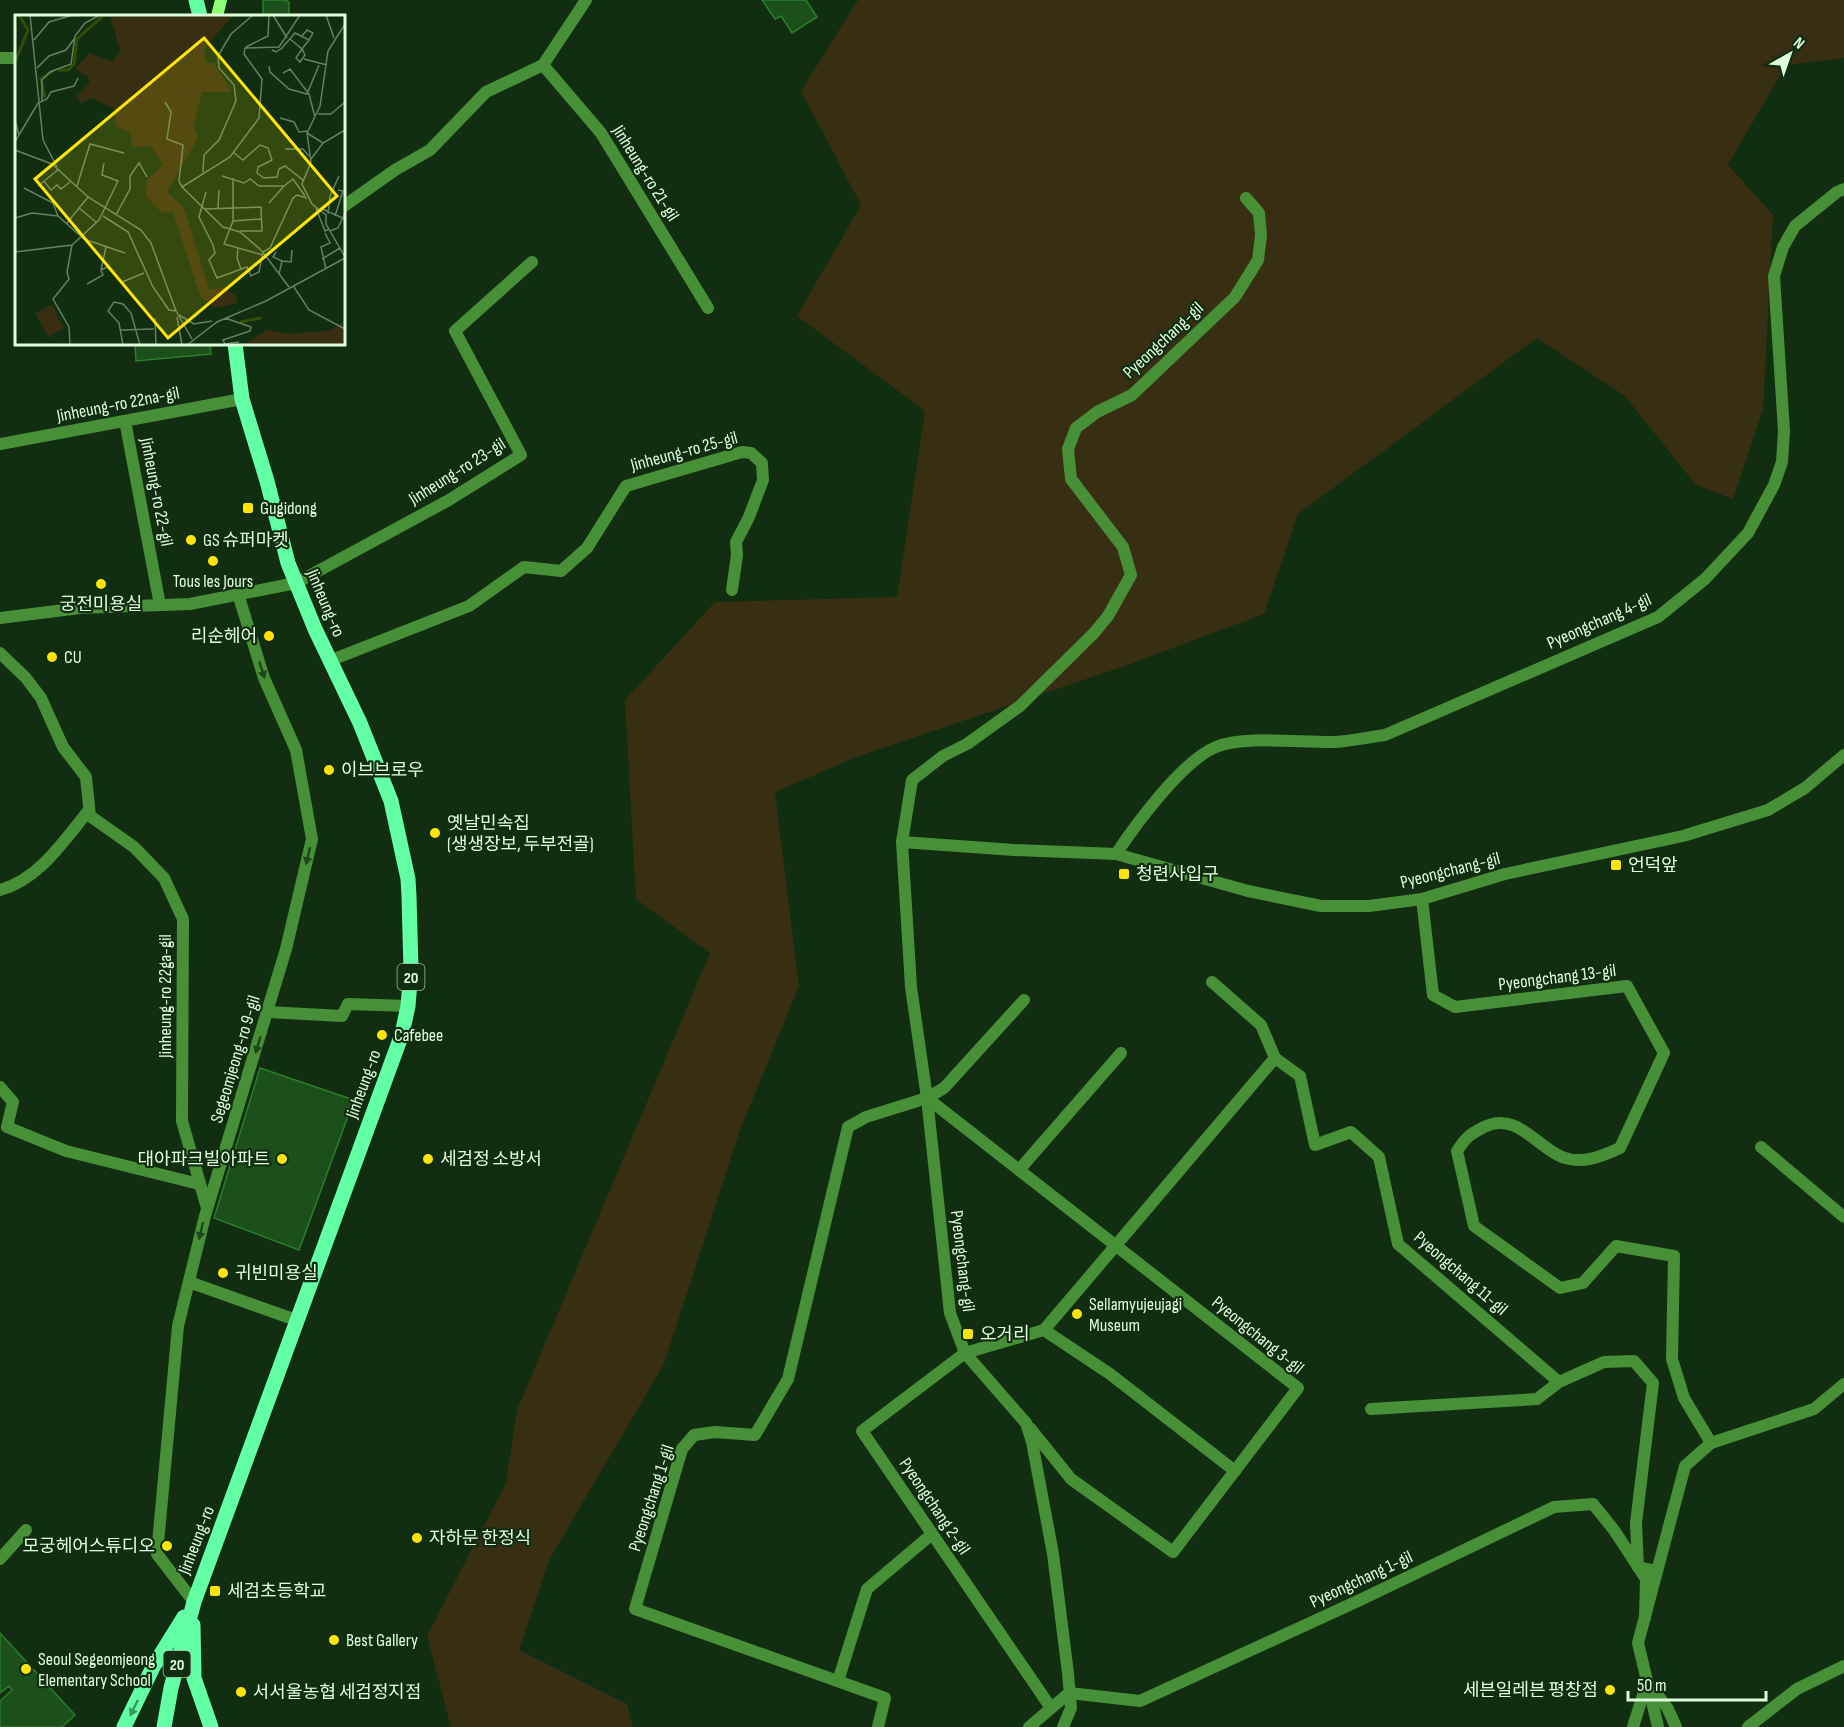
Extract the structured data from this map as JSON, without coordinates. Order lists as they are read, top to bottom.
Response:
{
  "streets": {
    "main road": ["Jinheung-ro", "20"],
    "street": [
      "Jinheung-ro 21-gil",
      "Pyeongchang-gil",
      "Jinheung-ro 22na-gil",
      "Jinheung-ro 25-gil",
      "Jinheung-ro 23-gil",
      "Jinheung-ro 22-gil",
      "Pyeongchang 4-gil",
      "Pyeongchang 13-gil",
      "Jinheung-ro 22ga-gil",
      "Segeomjeong-ro 9-gil",
      "Pyeongchang 11-gil",
      "Pyeongchang 3-gil",
      "Pyeongchang 1-gil",
      "Pyeongchang 2-gil"
    ]
  },
  "crossings": [
    ["Pyeongchang-gil", "Pyeongchang 4-gil"],
    ["Pyeongchang-gil", "Pyeongchang 13-gil"],
    ["Pyeongchang-gil", "Pyeongchang 3-gil"],
    ["Pyeongchang-gil", "Pyeongchang 1-gil"],
    ["Pyeongchang-gil", "Pyeongchang 2-gil"],
    ["Jinheung-ro 22na-gil", "Jinheung-ro 22-gil"],
    ["Jinheung-ro 22na-gil", "Jinheung-ro"],
    ["Jinheung-ro 25-gil", "Jinheung-ro"],
    ["Jinheung-ro 23-gil", "Jinheung-ro"],
    ["Jinheung-ro", "Segeomjeong-ro 9-gil"],
    ["Jinheung-ro 22ga-gil", "Segeomjeong-ro 9-gil"],
    ["Pyeongchang 3-gil", "Pyeongchang 1-gil"]
  ],
  "one_way": ["Segeomjeong-ro 9-gil"],
  "places": {
    "transit": [
      "Gugidong",
      "언덕앞",
      "청련사입구",
      "오거리",
      "세검초등학교"
    ],
    "other": [
      "GS 슈퍼마켓",
      "Tous les Jours",
      "궁전미용실",
      "리순헤어",
      "CU",
      "이브브로우",
      "옛날민속집 (생생장보, 두부전골)",
      "Cafebee",
      "대아파크빌아파트",
      "세검정 소방서",
      "귀빈미용실",
      "Sellamyujeujagi Museum",
      "자하문 한정식",
      "모궁헤어스튜디오",
      "Best Gallery",
      "Seoul Segeomjeong Elementary School",
      "세븐일레븐 평창점",
      "서서울농협 세검정지점"
    ]
  },
  "scale_bar": "50 m",
  "north": "top right"
}
